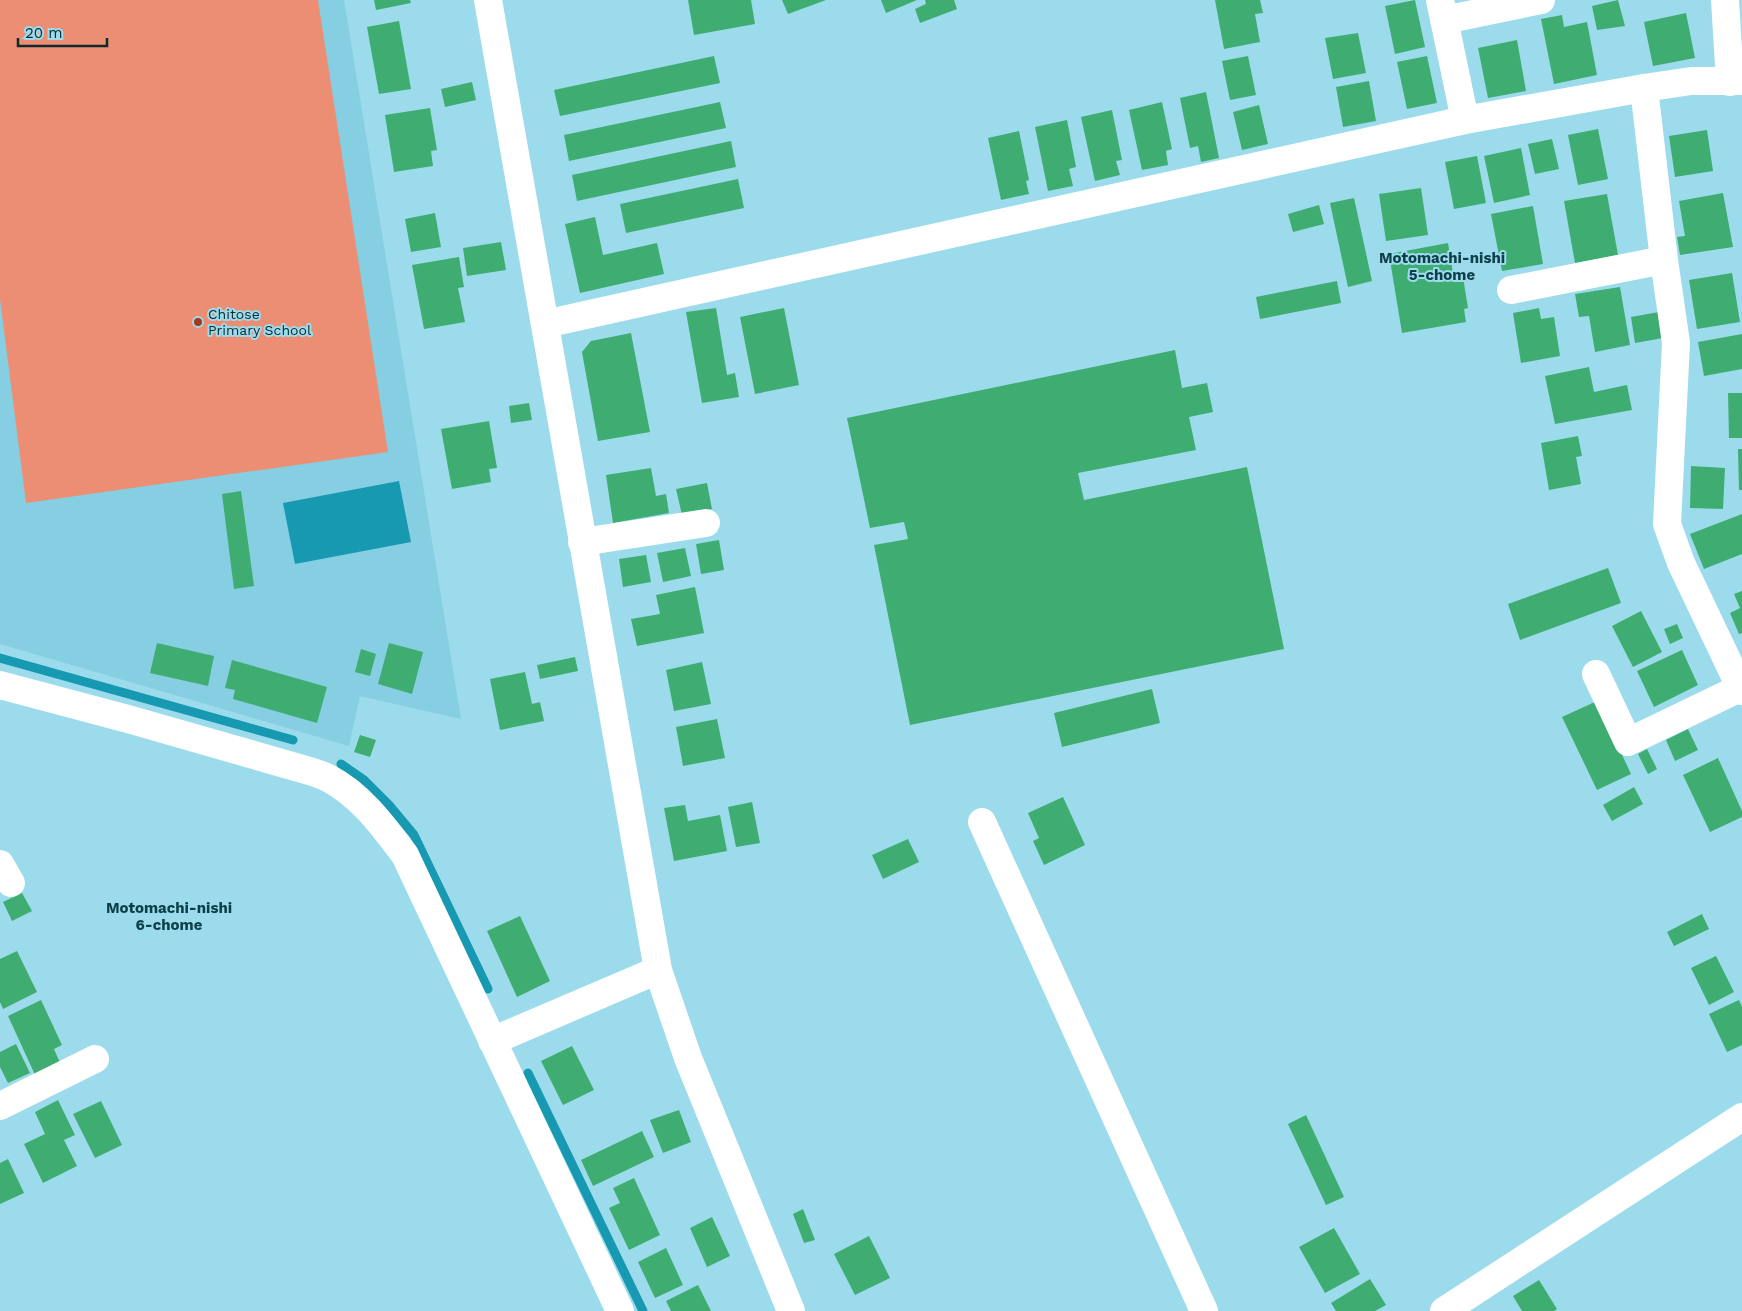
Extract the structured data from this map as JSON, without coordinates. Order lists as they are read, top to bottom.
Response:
{
  "districts": ["Motomachi-nishi 5-chome", "Motomachi-nishi 6-chome"],
  "places": ["Chitose Primary School"],
  "scale_bar": "20 m"
}
